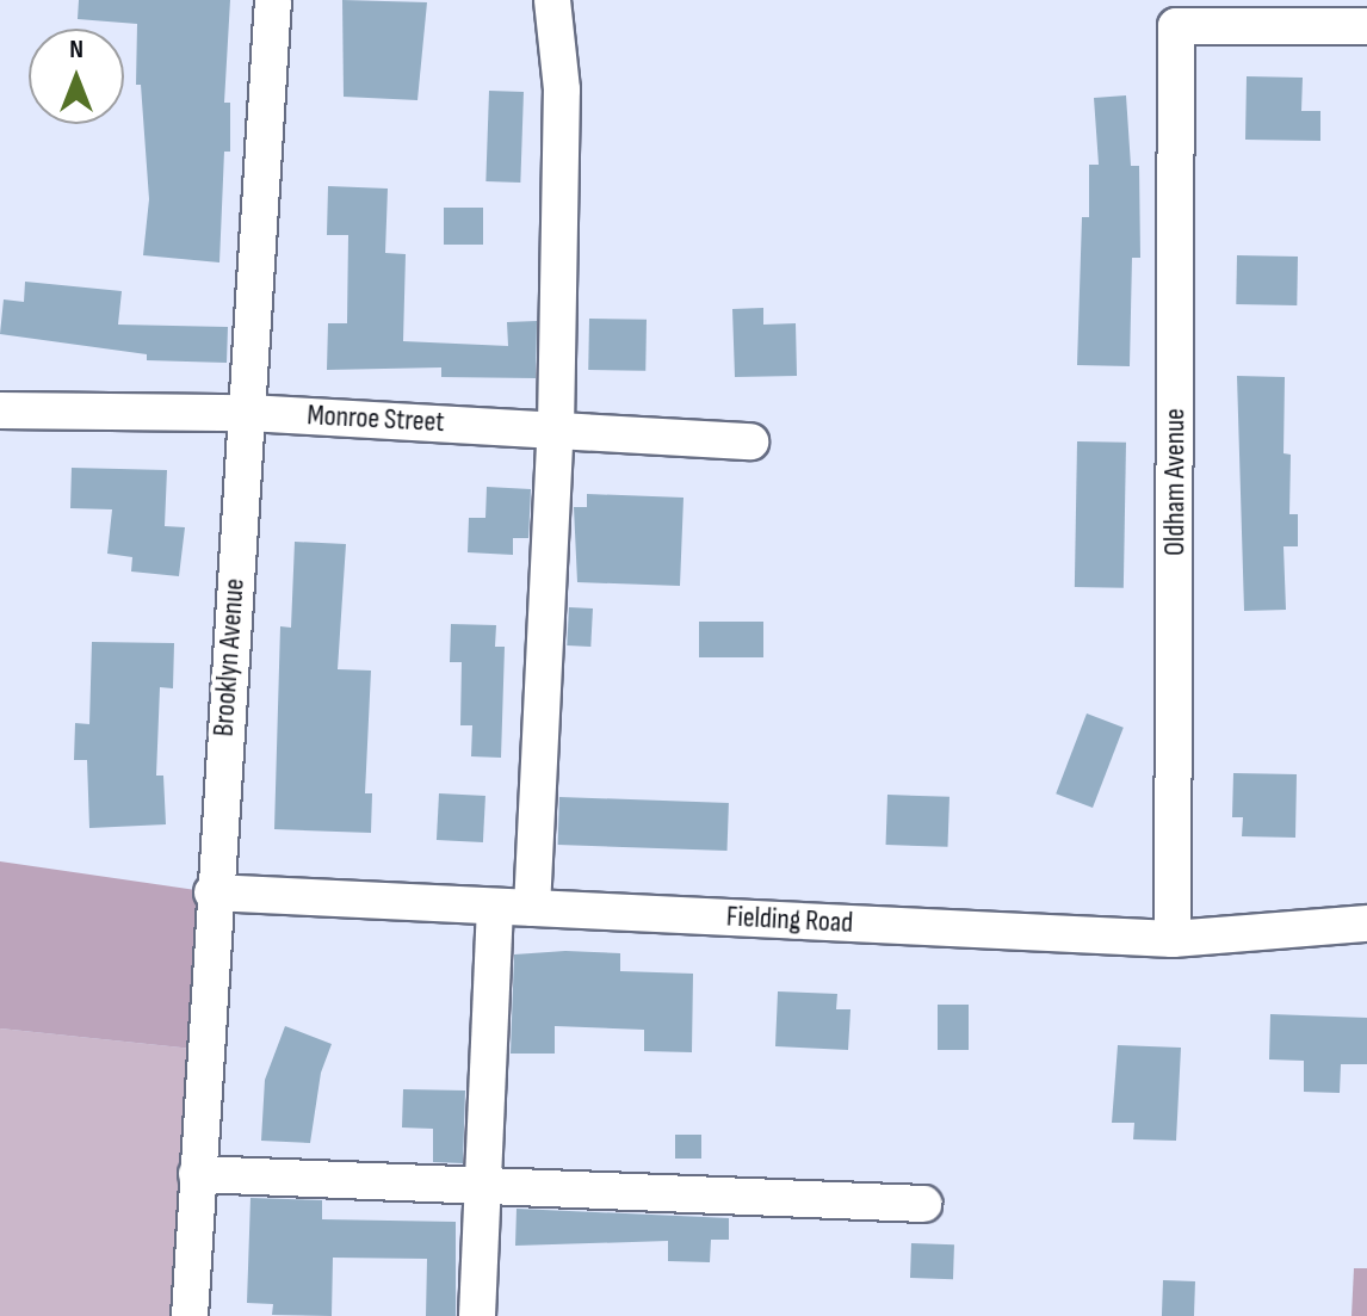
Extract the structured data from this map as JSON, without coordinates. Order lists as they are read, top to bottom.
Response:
{
  "streets": {
    "street": [
      "Monroe Street",
      "Oldham Avenue",
      "Brooklyn Avenue",
      "Fielding Road"
    ]
  },
  "crossings": [
    ["Monroe Street", "Brooklyn Avenue"],
    ["Oldham Avenue", "Fielding Road"],
    ["Brooklyn Avenue", "Fielding Road"]
  ],
  "north": "top"
}
